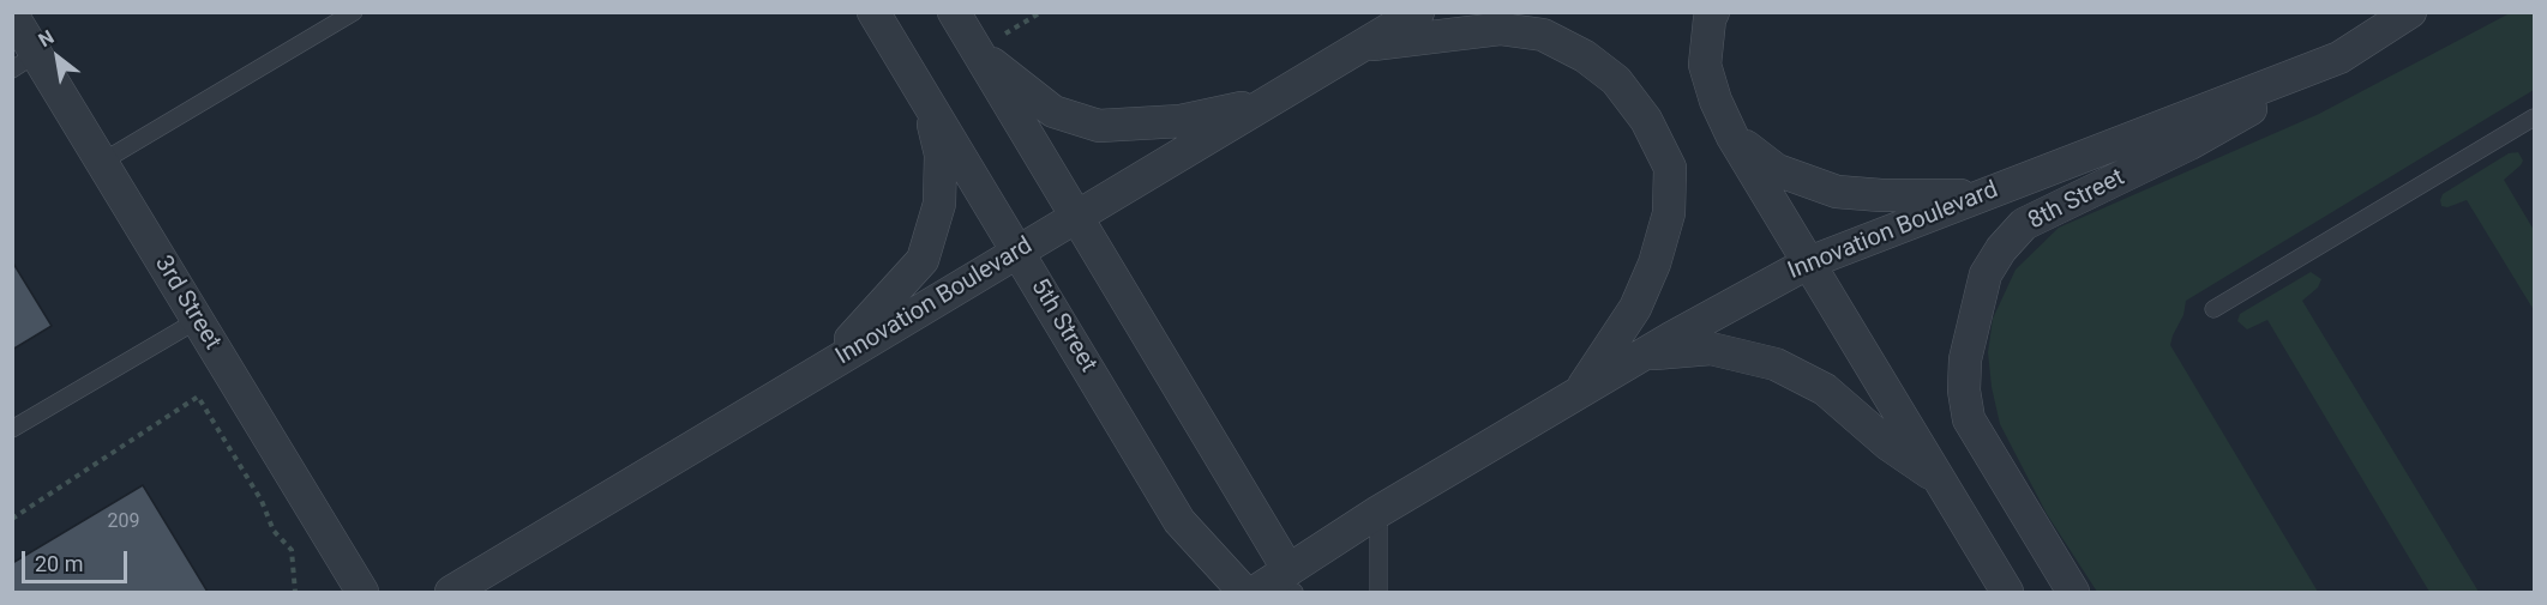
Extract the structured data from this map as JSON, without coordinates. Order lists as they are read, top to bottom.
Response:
{
  "streets": {
    "street": [
      "8th Street",
      "Innovation Boulevard",
      "3rd Street",
      "5th Street"
    ]
  },
  "crossings": [
    ["8th Street", "Innovation Boulevard"],
    ["Innovation Boulevard", "5th Street"]
  ],
  "house_numbers": ["209"],
  "scale_bar": "20 m",
  "north": "top left"
}
